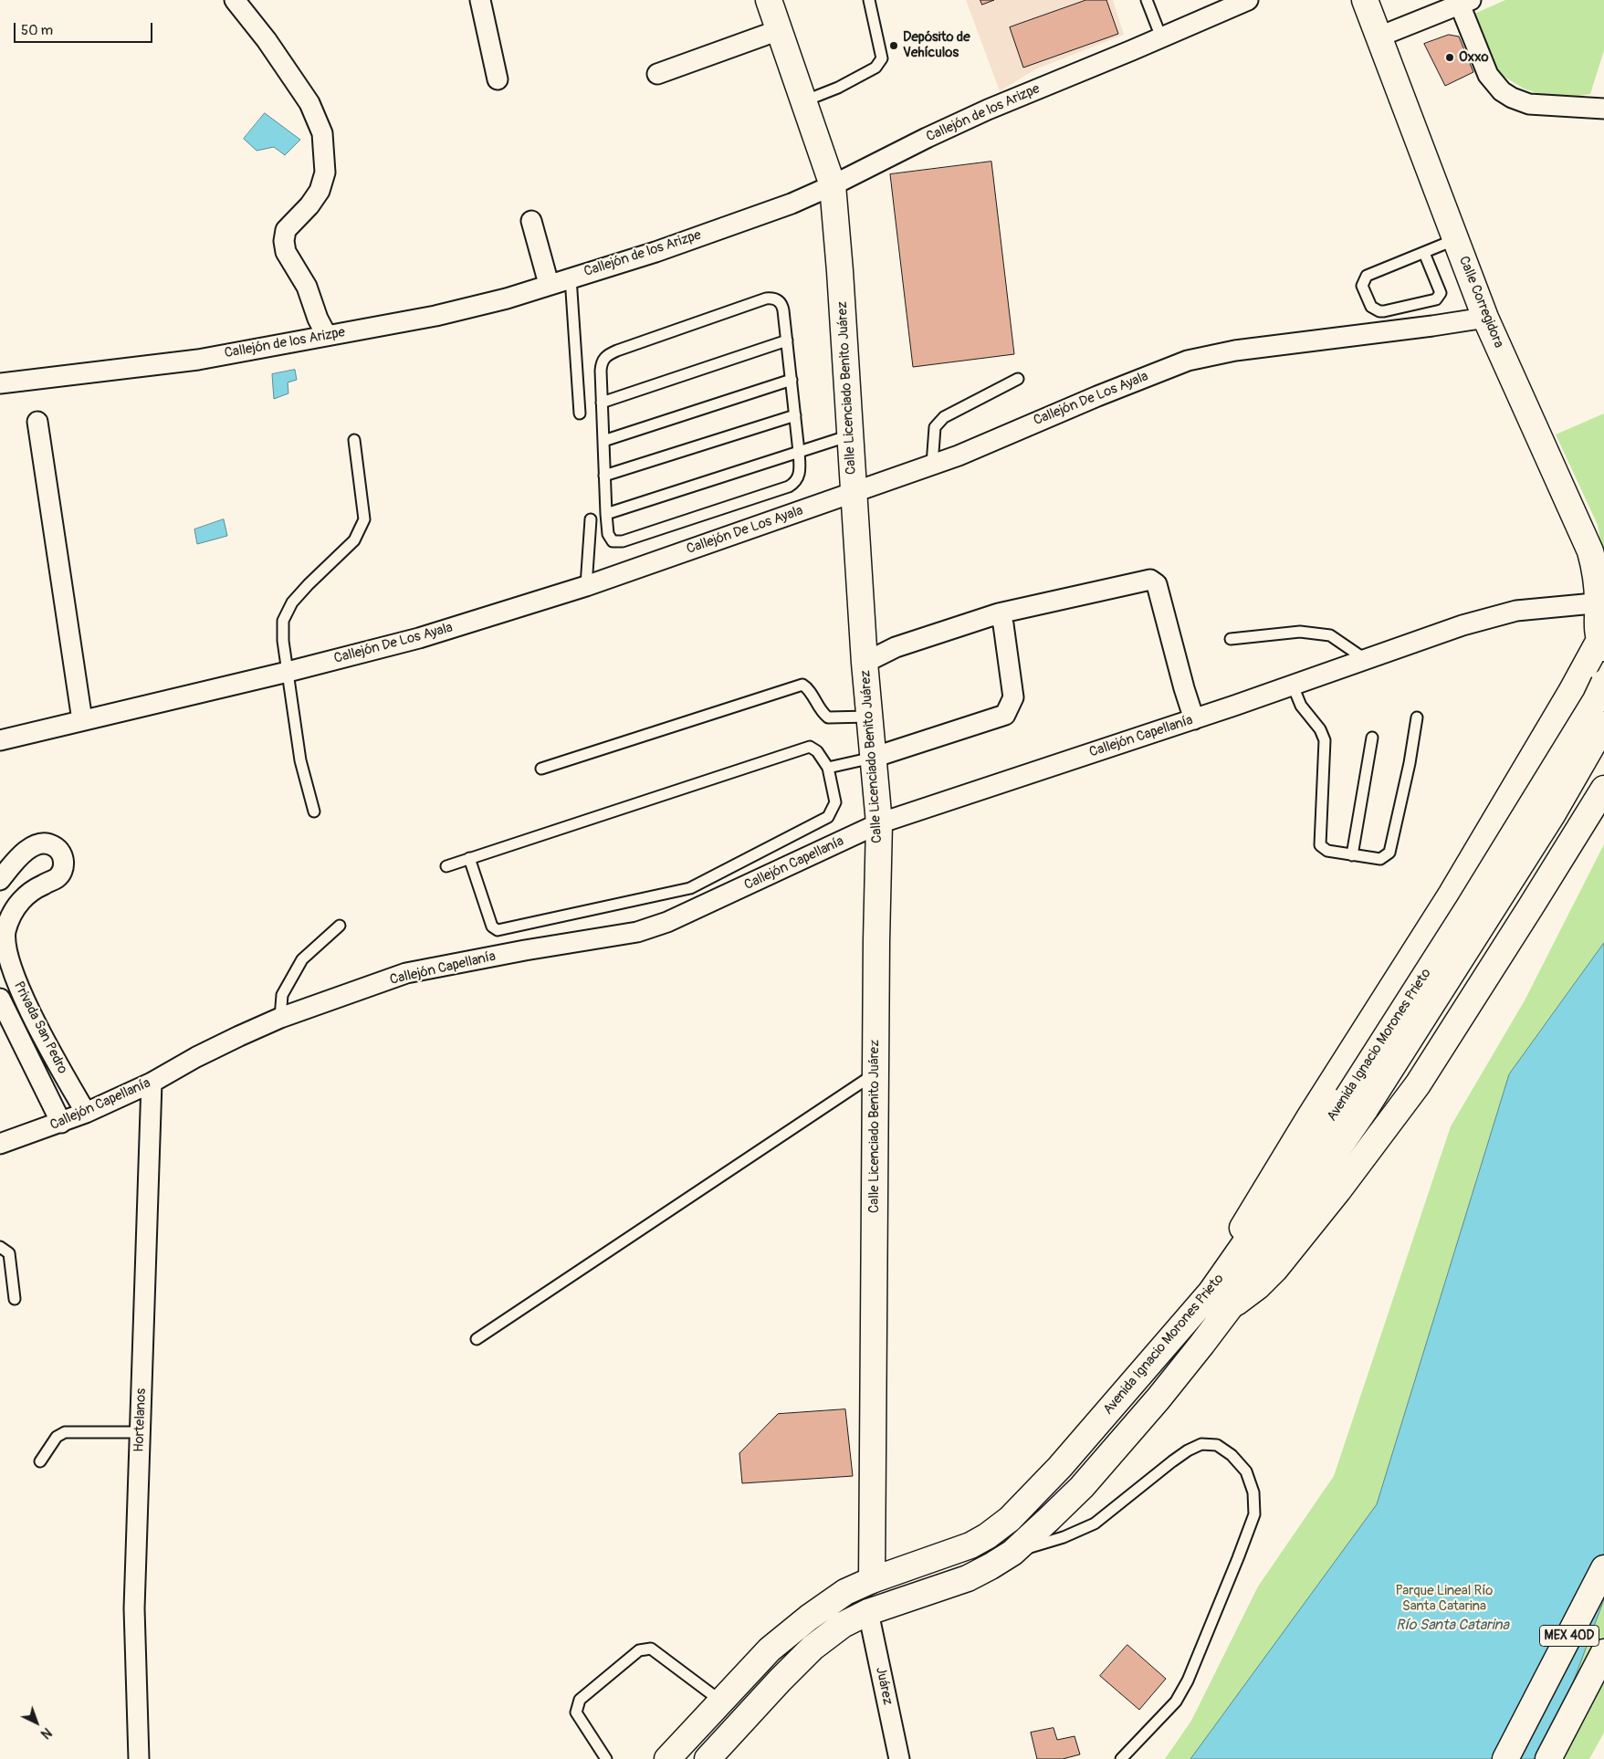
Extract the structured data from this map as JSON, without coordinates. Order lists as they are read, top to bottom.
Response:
{
  "streets": {
    "main road": [
      "Calle Corregidora",
      "Calle Licenciado Benito Juárez",
      "Avenida Ignacio Morones Prieto",
      "MEX 40D"
    ],
    "street": [
      "Callejón de los Arizpe",
      "Callejón De Los Ayala",
      "Callejón Capellanía",
      "Privada San Pedro",
      "Hortelanos",
      "Juárez"
    ]
  },
  "crossings": [
    ["Callejón de los Arizpe", "Calle Licenciado Benito Juárez"],
    ["Calle Corregidora", "Callejón De Los Ayala"],
    ["Calle Corregidora", "Callejón Capellanía"],
    ["Calle Licenciado Benito Juárez", "Callejón De Los Ayala"],
    ["Calle Licenciado Benito Juárez", "Callejón Capellanía"],
    ["Calle Licenciado Benito Juárez", "Avenida Ignacio Morones Prieto"],
    ["Callejón Capellanía", "Privada San Pedro"],
    ["Callejón Capellanía", "Hortelanos"],
    ["Avenida Ignacio Morones Prieto", "Juárez"]
  ],
  "water": ["Río Santa Catarina"],
  "parks": ["Parque Lineal Río Santa Catarina"],
  "places": ["Depósito de Vehículos", "Oxxo"],
  "scale_bar": "50 m",
  "north": "bottom right"
}
